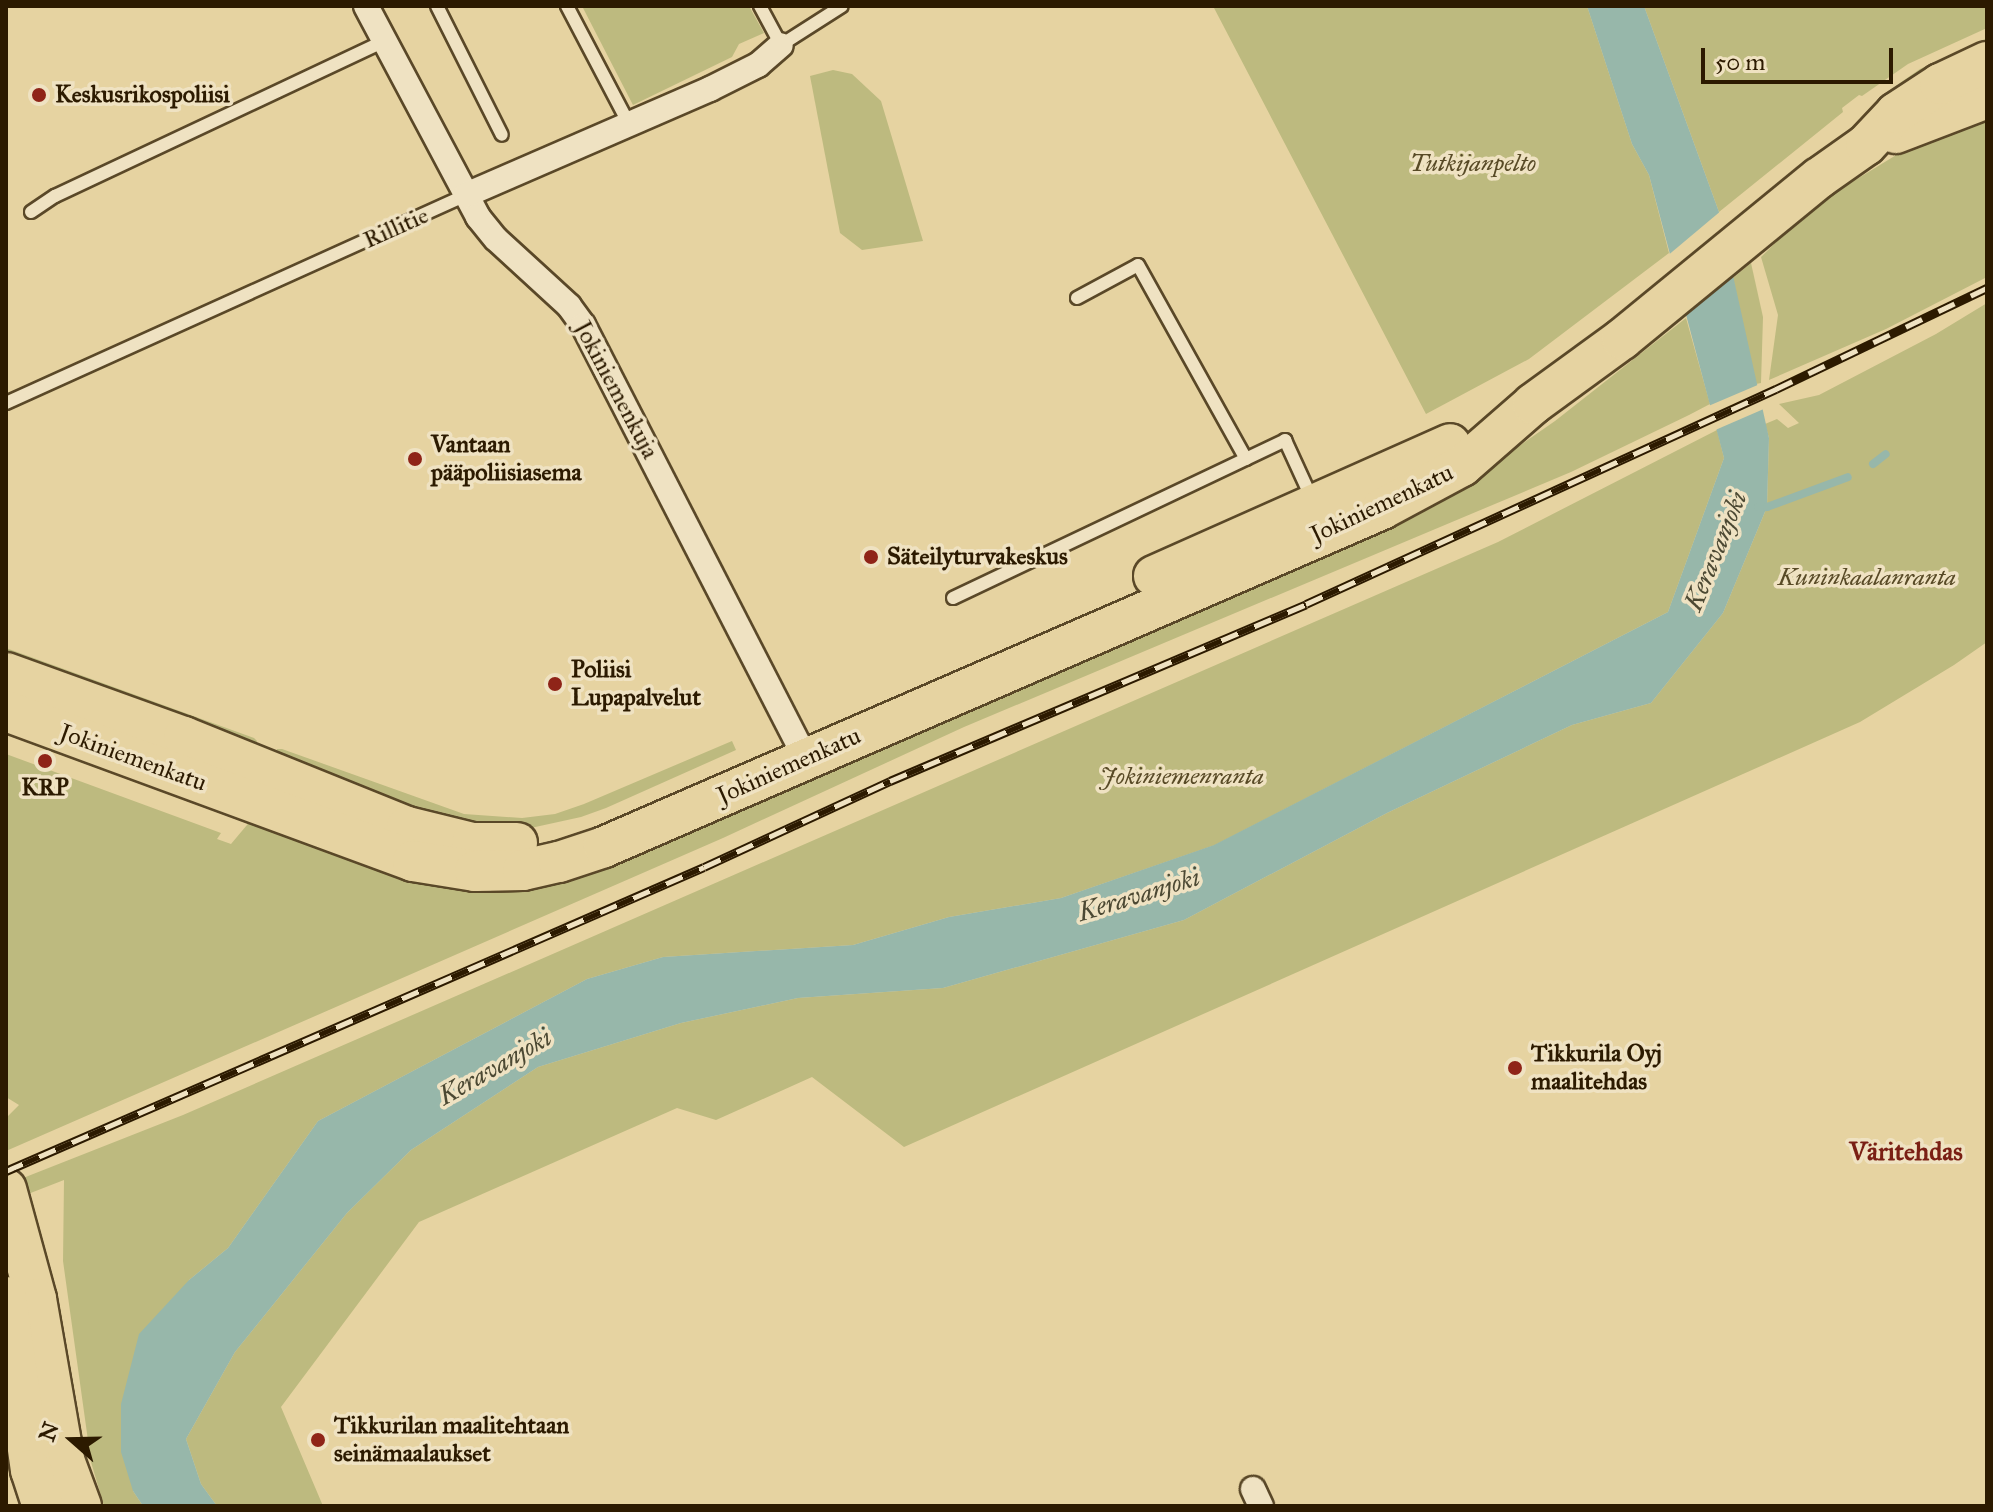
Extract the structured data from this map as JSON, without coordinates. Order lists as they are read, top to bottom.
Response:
{
  "streets": {
    "main road": ["Jokiniemenkatu"],
    "street": ["Rillitie", "Jokiniemenkuja"]
  },
  "crossings": [
    ["Rillitie", "Jokiniemenkuja"],
    ["Jokiniemenkuja", "Jokiniemenkatu"]
  ],
  "districts": ["Väritehdas"],
  "water": ["Keravanjoki"],
  "parks": ["Tutkijanpelto", "Kuninkaalanranta", "Jokiniemenranta"],
  "places": [
    "Keskusrikospoliisi",
    "Vantaan pääpoliisiasema",
    "Säteilyturvakeskus",
    "Poliisi Lupapalvelut",
    "KRP",
    "Tikkurila Oyj maalitehdas",
    "Tikkurilan maalitehtaan seinämaalaukset"
  ],
  "scale_bar": "50 m",
  "north": "left"
}
